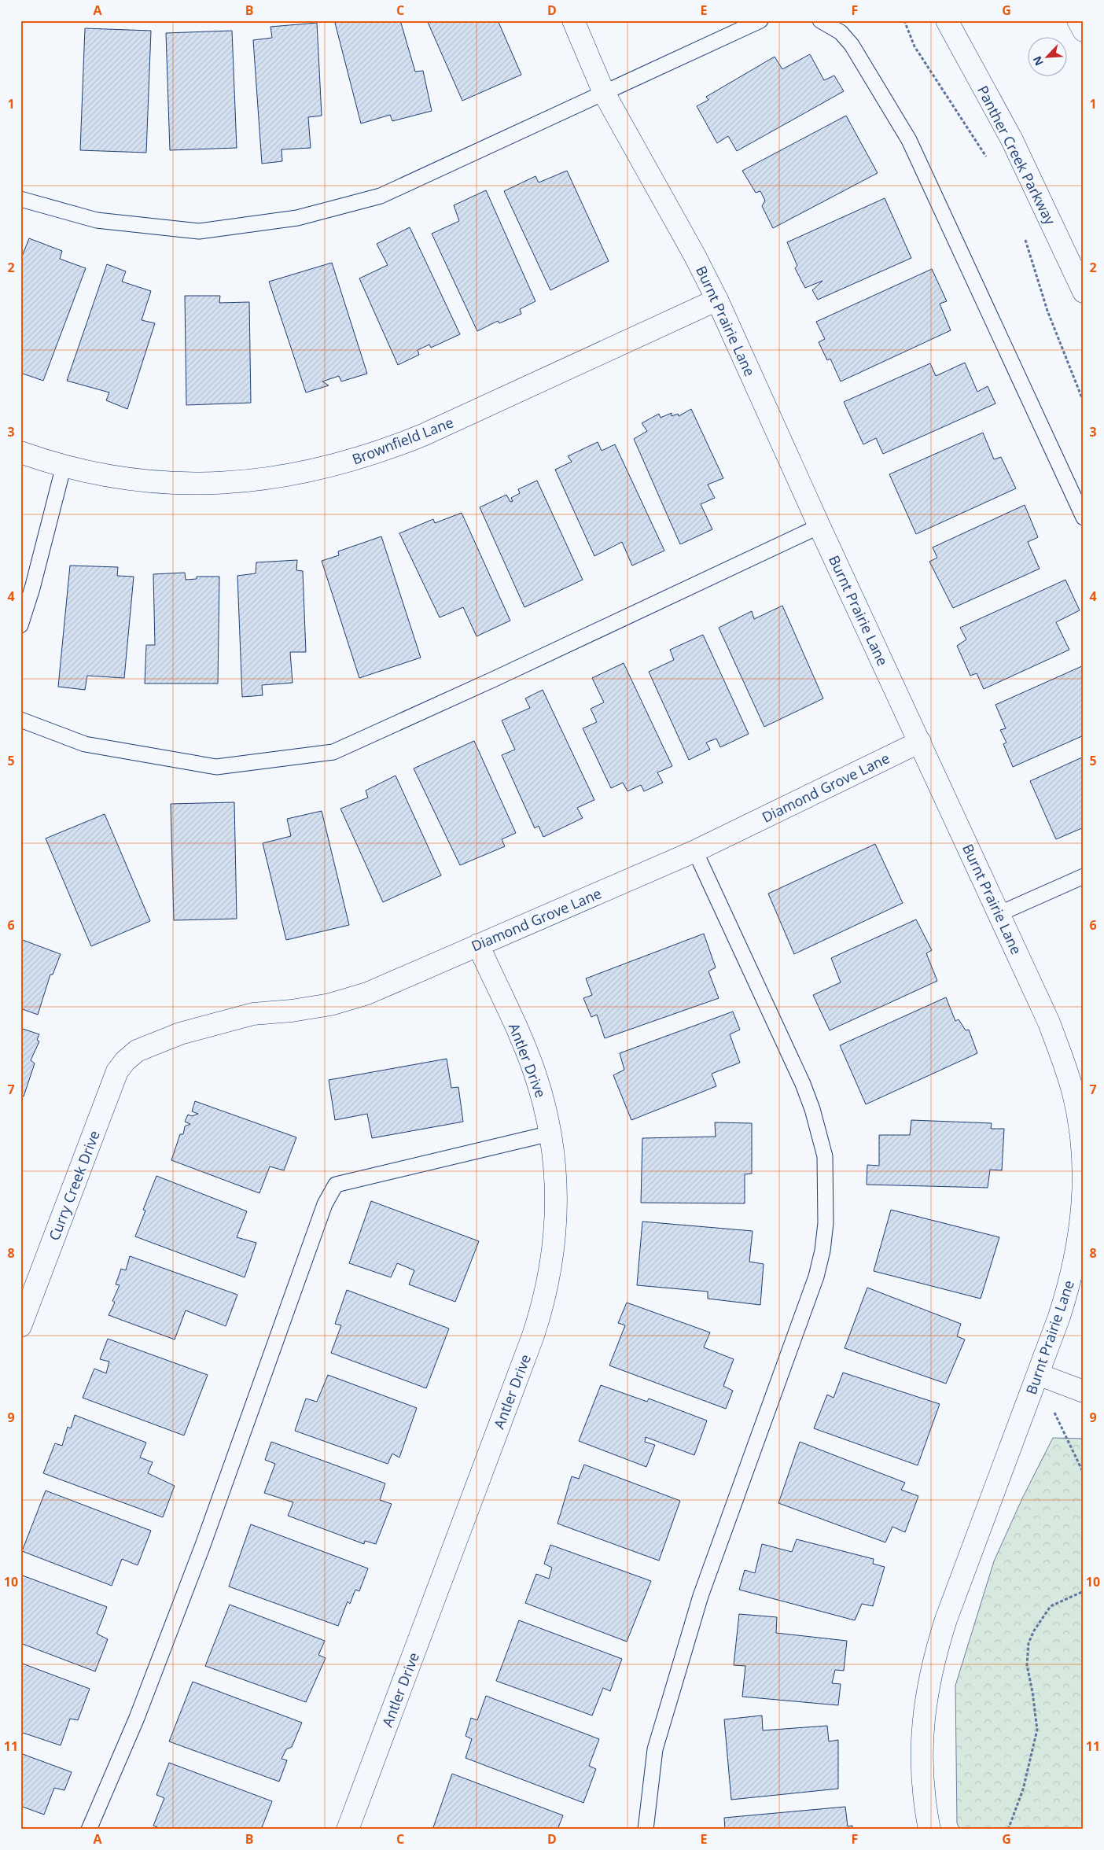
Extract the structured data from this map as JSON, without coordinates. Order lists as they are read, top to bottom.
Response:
{
  "streets": {
    "street": [
      "Panther Creek Parkway",
      "Burnt Prairie Lane",
      "Brownfield Lane",
      "Diamond Grove Lane",
      "Antler Drive",
      "Curry Creek Drive"
    ]
  },
  "crossings": [
    ["Burnt Prairie Lane", "Brownfield Lane"],
    ["Burnt Prairie Lane", "Diamond Grove Lane"],
    ["Diamond Grove Lane", "Antler Drive"],
    ["Diamond Grove Lane", "Curry Creek Drive"]
  ],
  "north": "bottom left",
  "grid": {
    "columns": [
      "A",
      "B",
      "C",
      "D",
      "E",
      "F",
      "G"
    ],
    "rows": [
      "1",
      "2",
      "3",
      "4",
      "5",
      "6",
      "7",
      "8",
      "9",
      "10",
      "11"
    ]
  }
}
